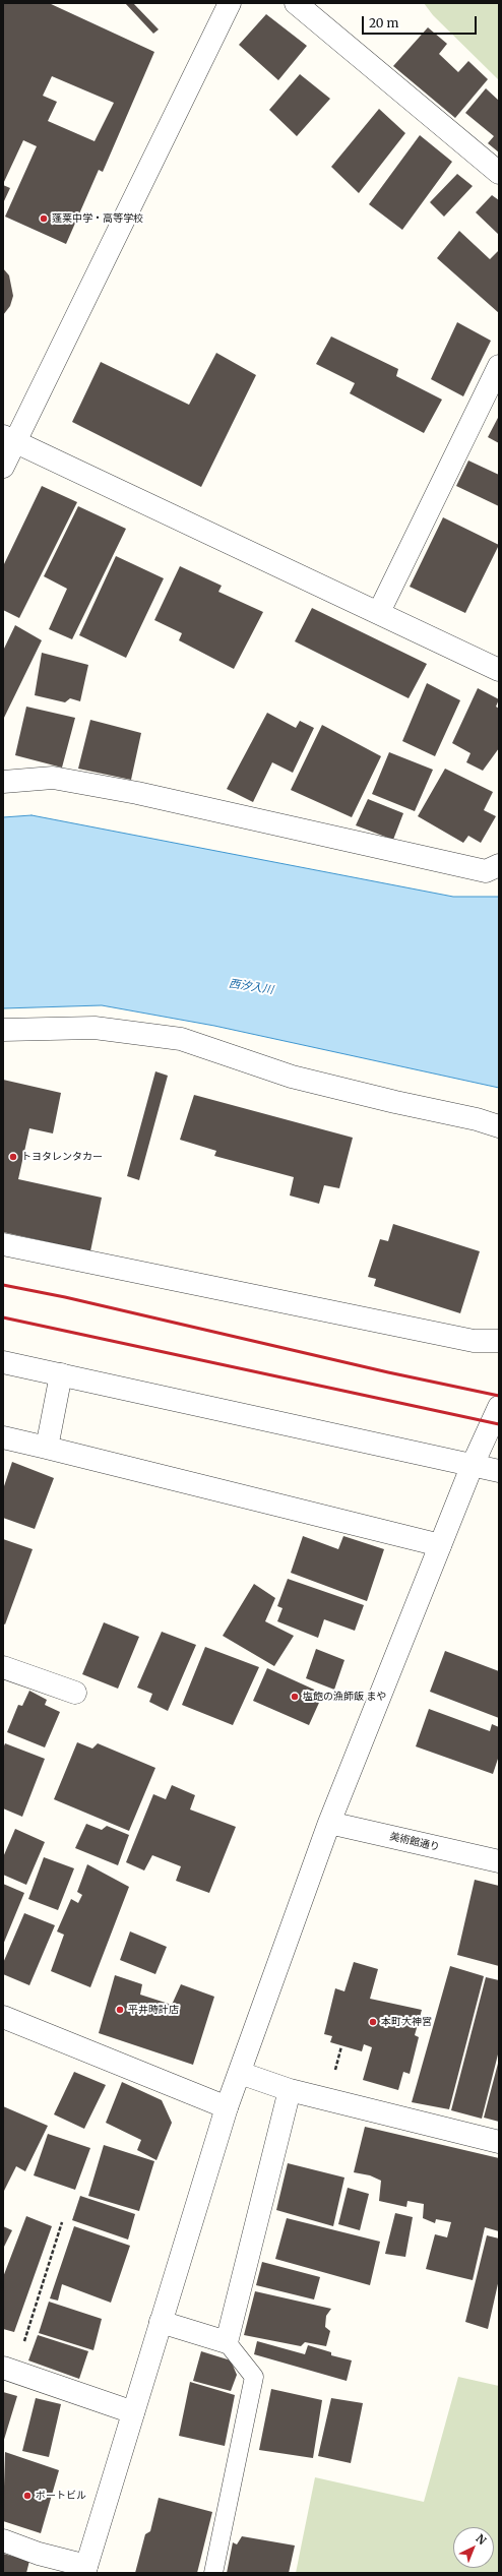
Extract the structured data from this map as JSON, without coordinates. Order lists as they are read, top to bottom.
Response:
{
  "streets": {
    "street": ["美術館通り"]
  },
  "water": ["西汐入川"],
  "places": [
    "蓬莱中学・高等学校",
    "トヨタレンタカー",
    "塩飽の漁師飯 まや",
    "平井時計店",
    "本町大神宮",
    "ポートビル"
  ],
  "scale_bar": "20 m",
  "north": "top right"
}
